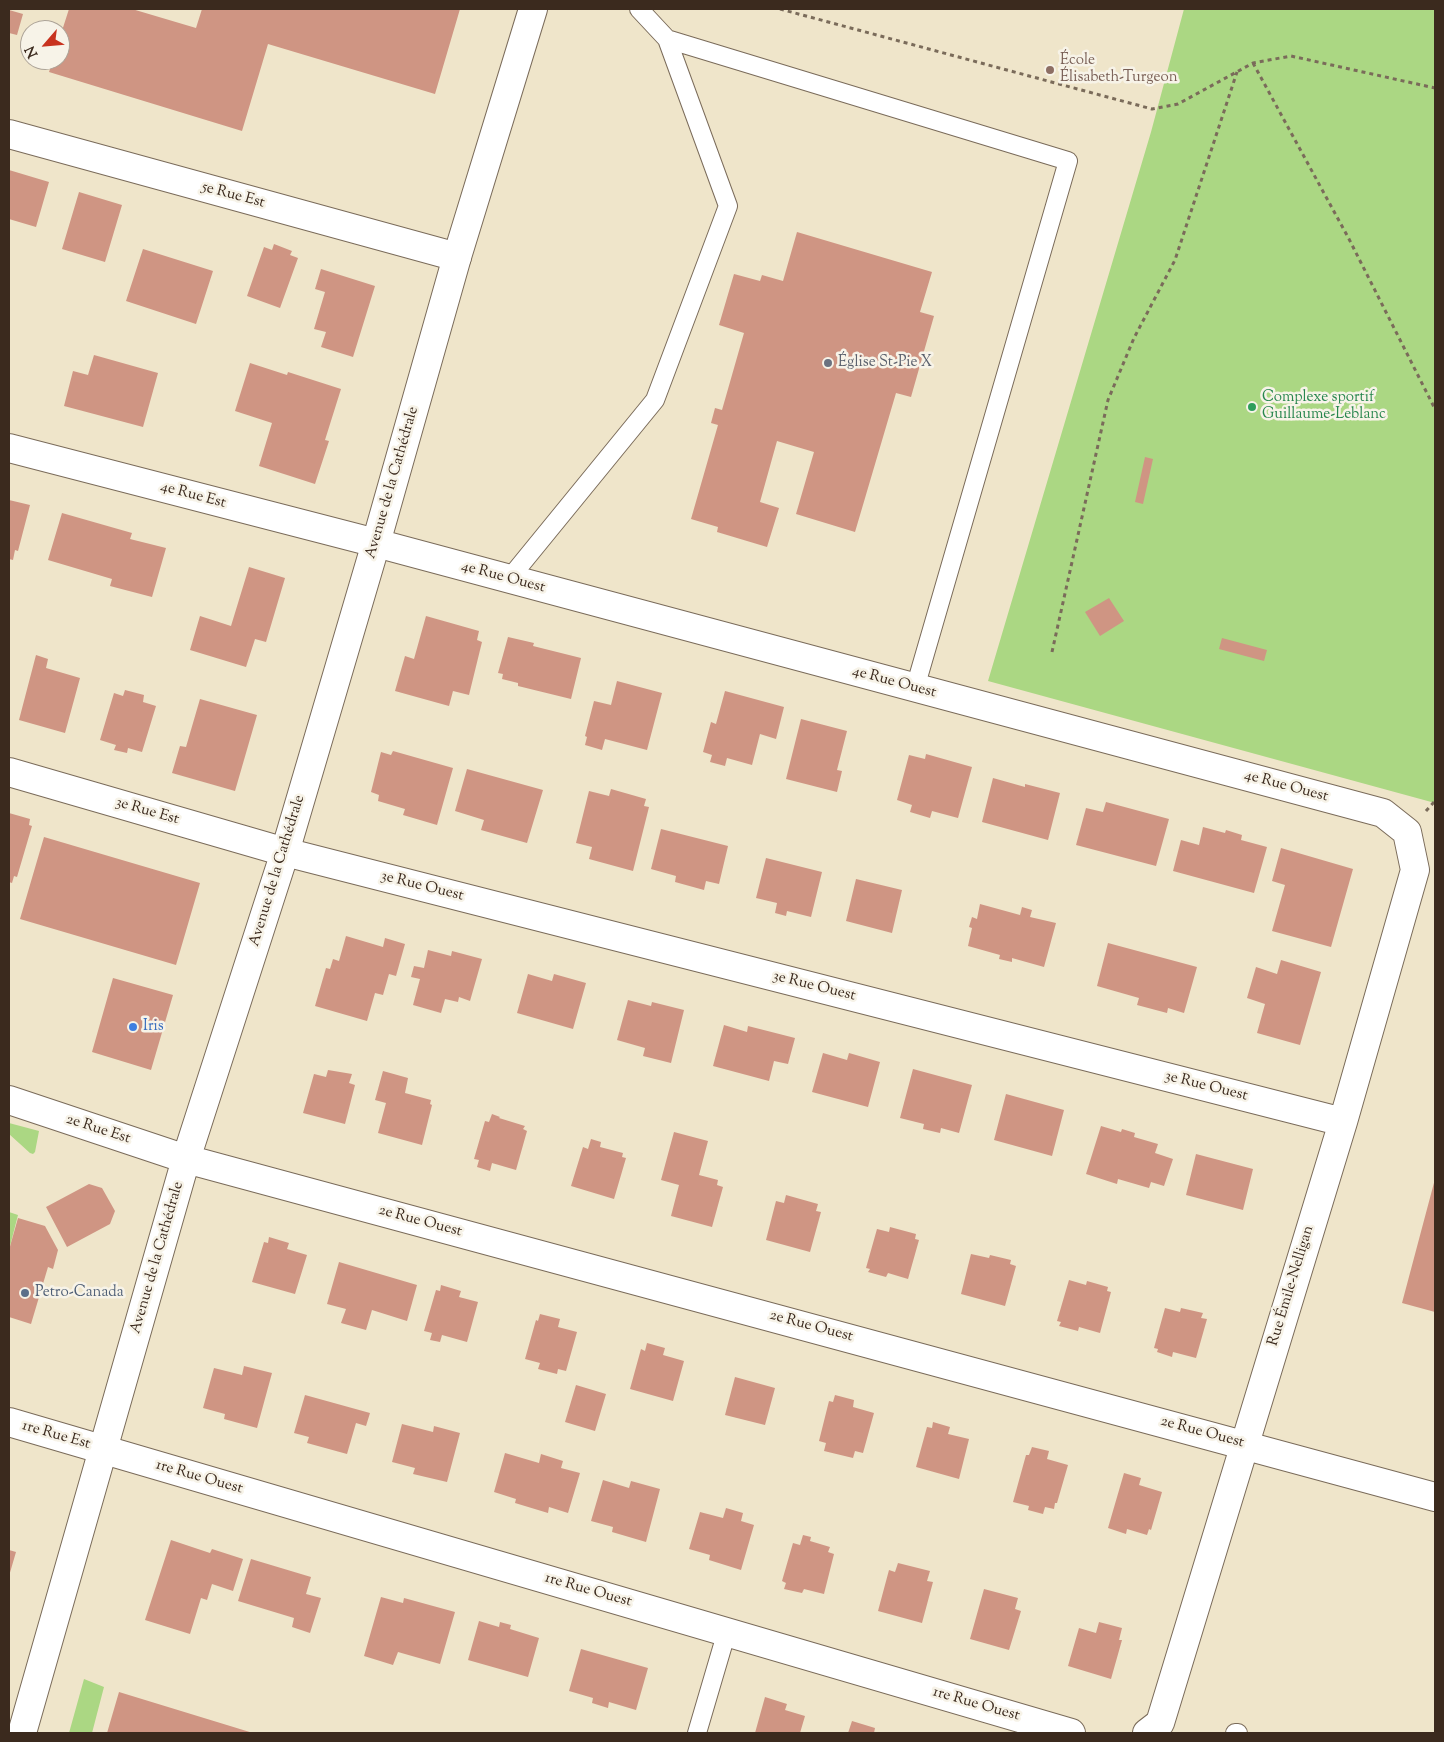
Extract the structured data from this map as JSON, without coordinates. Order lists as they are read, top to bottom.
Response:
{
  "streets": {
    "street": [
      "5e Rue Est",
      "Avenue de la Cathédrale",
      "4e Rue Est",
      "4e Rue Ouest",
      "3e Rue Est",
      "3e Rue Ouest",
      "2e Rue Est",
      "2e Rue Ouest",
      "Rue Émile-Nelligan",
      "1re Rue Est",
      "1re Rue Ouest"
    ]
  },
  "crossings": [
    ["5e Rue Est", "Avenue de la Cathédrale"],
    ["Avenue de la Cathédrale", "4e Rue Est"],
    ["Avenue de la Cathédrale", "4e Rue Ouest"],
    ["Avenue de la Cathédrale", "3e Rue Est"],
    ["Avenue de la Cathédrale", "3e Rue Ouest"],
    ["Avenue de la Cathédrale", "2e Rue Est"],
    ["Avenue de la Cathédrale", "2e Rue Ouest"],
    ["Avenue de la Cathédrale", "1re Rue Est"],
    ["Avenue de la Cathédrale", "1re Rue Ouest"],
    ["4e Rue Est", "4e Rue Ouest"],
    ["4e Rue Ouest", "Rue Émile-Nelligan"],
    ["3e Rue Est", "3e Rue Ouest"],
    ["3e Rue Ouest", "Rue Émile-Nelligan"],
    ["2e Rue Est", "2e Rue Ouest"],
    ["2e Rue Ouest", "Rue Émile-Nelligan"],
    ["1re Rue Est", "1re Rue Ouest"]
  ],
  "places": [
    "École Élisabeth-Turgeon",
    "Église St-Pie X",
    "Complexe sportif Guillaume-Leblanc",
    "Iris",
    "Petro-Canada"
  ],
  "north": "bottom left"
}
